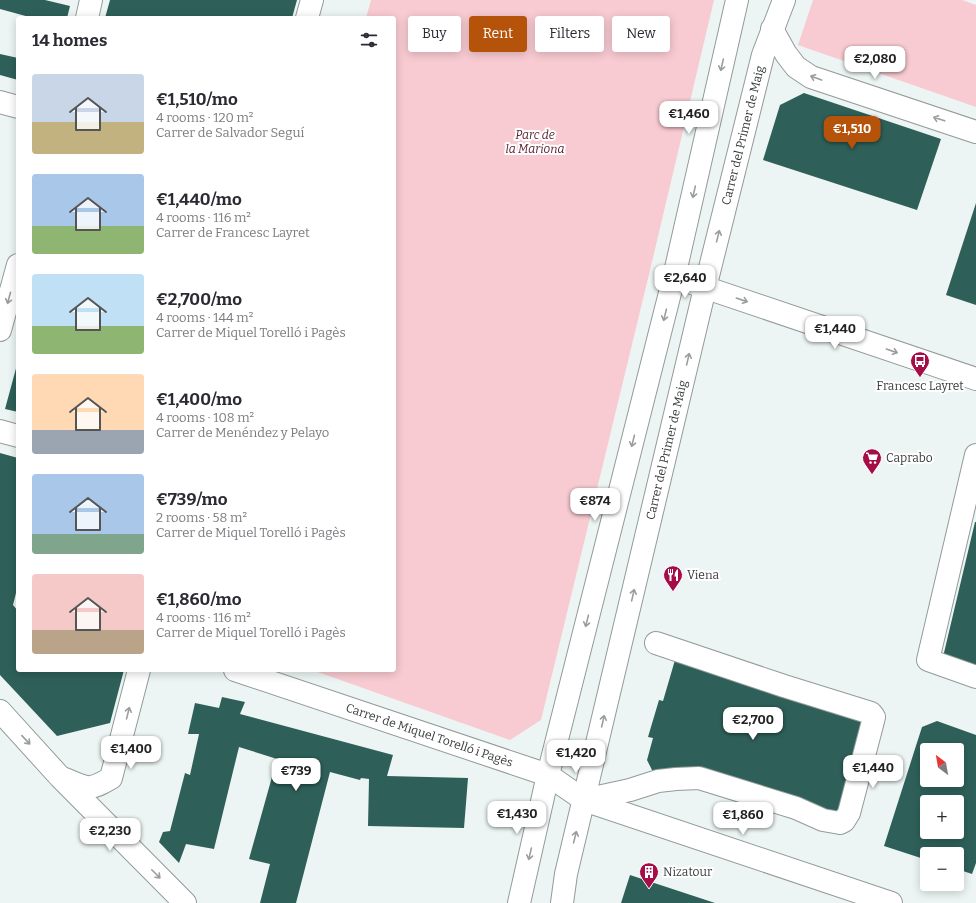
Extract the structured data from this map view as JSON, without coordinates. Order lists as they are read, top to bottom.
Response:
{
  "streets": {
    "street": ["Carrer del Primer de Maig", "Carrer de Miquel Torelló i Pagès"]
  },
  "crossings": [
    ["Carrer del Primer de Maig", "Carrer de Miquel Torelló i Pagès"]
  ],
  "parks": ["Parc de la Mariona"],
  "places": {
    "bus stop": ["Francesc Layret"],
    "supermarket": ["Caprabo"],
    "restaurant": ["Viena"],
    "building": ["Nizatour"]
  },
  "north": "top left",
  "page": {
    "chip": [
      "Buy",
      "Rent",
      "Filters",
      "New"
    ],
    "heading": "14 homes",
    "price": [
      "€2,080",
      "€1,460",
      "€1,510",
      "€2,640",
      "€1,440",
      "€874",
      "€2,700",
      "€1,400",
      "€1,420",
      "€1,440",
      "€739",
      "€1,430",
      "€1,860",
      "€2,230"
    ],
    "list": [
      {
        "name": "€1,510/mo",
        "note": "4 rooms · 120 m² · Carrer de Salvador Seguí"
      },
      {
        "name": "€1,440/mo",
        "note": "4 rooms · 116 m² · Carrer de Francesc Layret"
      },
      {
        "name": "€2,700/mo",
        "note": "4 rooms · 144 m² · Carrer de Miquel Torelló i Pagès"
      },
      {
        "name": "€1,400/mo",
        "note": "4 rooms · 108 m² · Carrer de Menéndez y Pelayo"
      },
      {
        "name": "€739/mo",
        "note": "2 rooms · 58 m² · Carrer de Miquel Torelló i Pagès"
      },
      {
        "name": "€1,860/mo",
        "note": "4 rooms · 116 m² · Carrer de Miquel Torelló i Pagès"
      }
    ],
    "map_buttons": ["+", "−"]
  }
}
